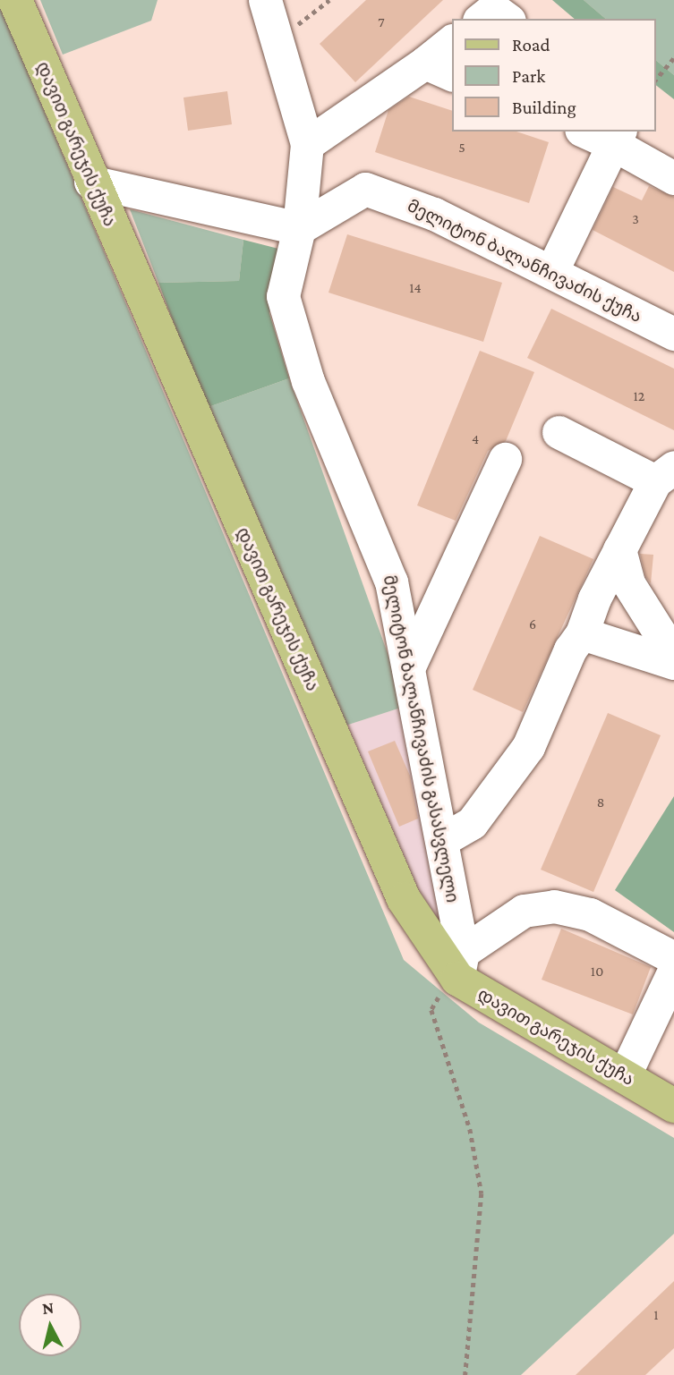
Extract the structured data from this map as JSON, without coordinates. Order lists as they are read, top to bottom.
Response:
{
  "streets": {
    "main road": ["დავით გარეჯის ქუჩა"],
    "street": ["მელიტონ ბალანჩივაძის ქუჩა", "მელიტონ ბალანჩივაძის გასასვლელი"]
  },
  "crossings": [
    ["დავით გარეჯის ქუჩა", "მელიტონ ბალანჩივაძის გასასვლელი"],
    ["მელიტონ ბალანჩივაძის ქუჩა", "მელიტონ ბალანჩივაძის გასასვლელი"]
  ],
  "house_numbers": [
    "7",
    "5",
    "3",
    "14",
    "12",
    "4",
    "6",
    "8",
    "10",
    "1"
  ],
  "legend": ["Road", "Park", "Building"],
  "north": "top"
}
